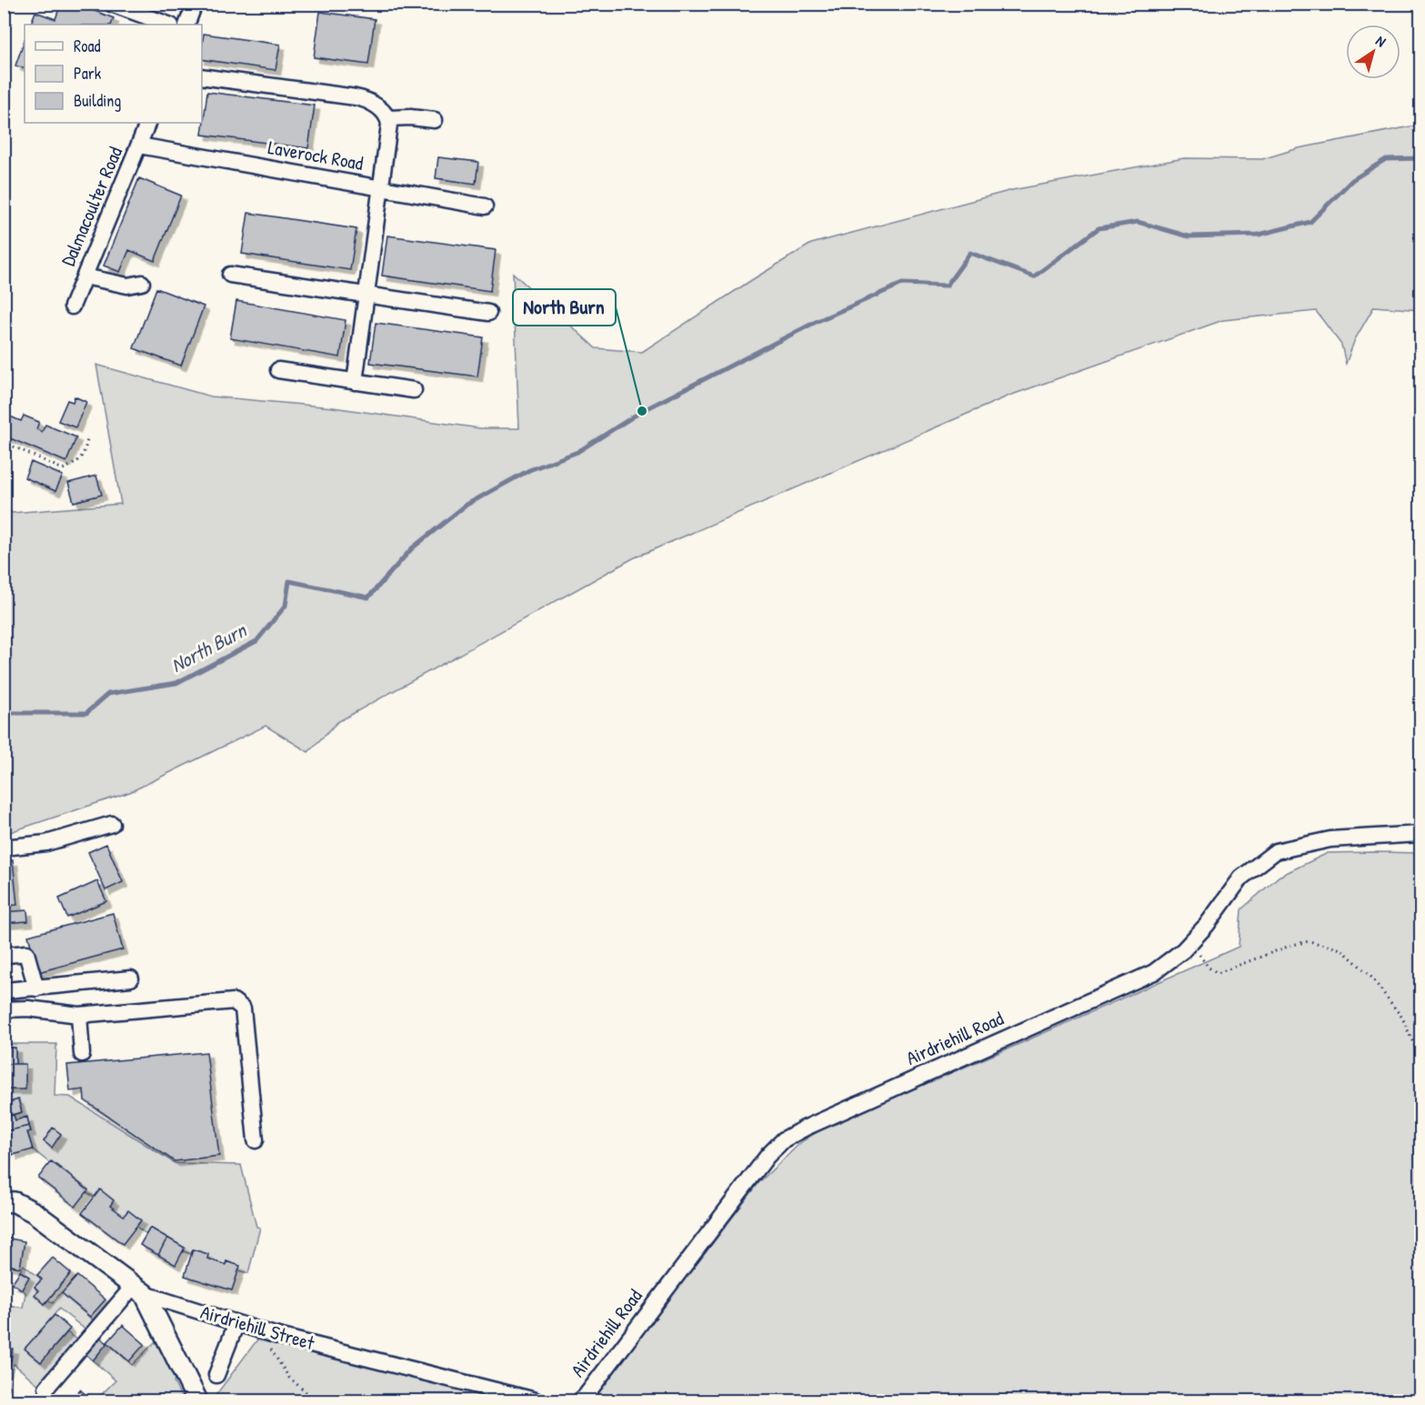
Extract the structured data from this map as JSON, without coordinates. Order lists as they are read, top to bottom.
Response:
{
  "streets": {
    "main road": ["Airdriehill Street"],
    "street": ["Laverock Road", "Dalmacoulter Road", "Airdriehill Road"]
  },
  "crossings": [
    ["Laverock Road", "Dalmacoulter Road"]
  ],
  "water": ["North Burn"],
  "places": ["North Burn"],
  "legend": ["Road", "Park", "Building"],
  "north": "top right"
}
